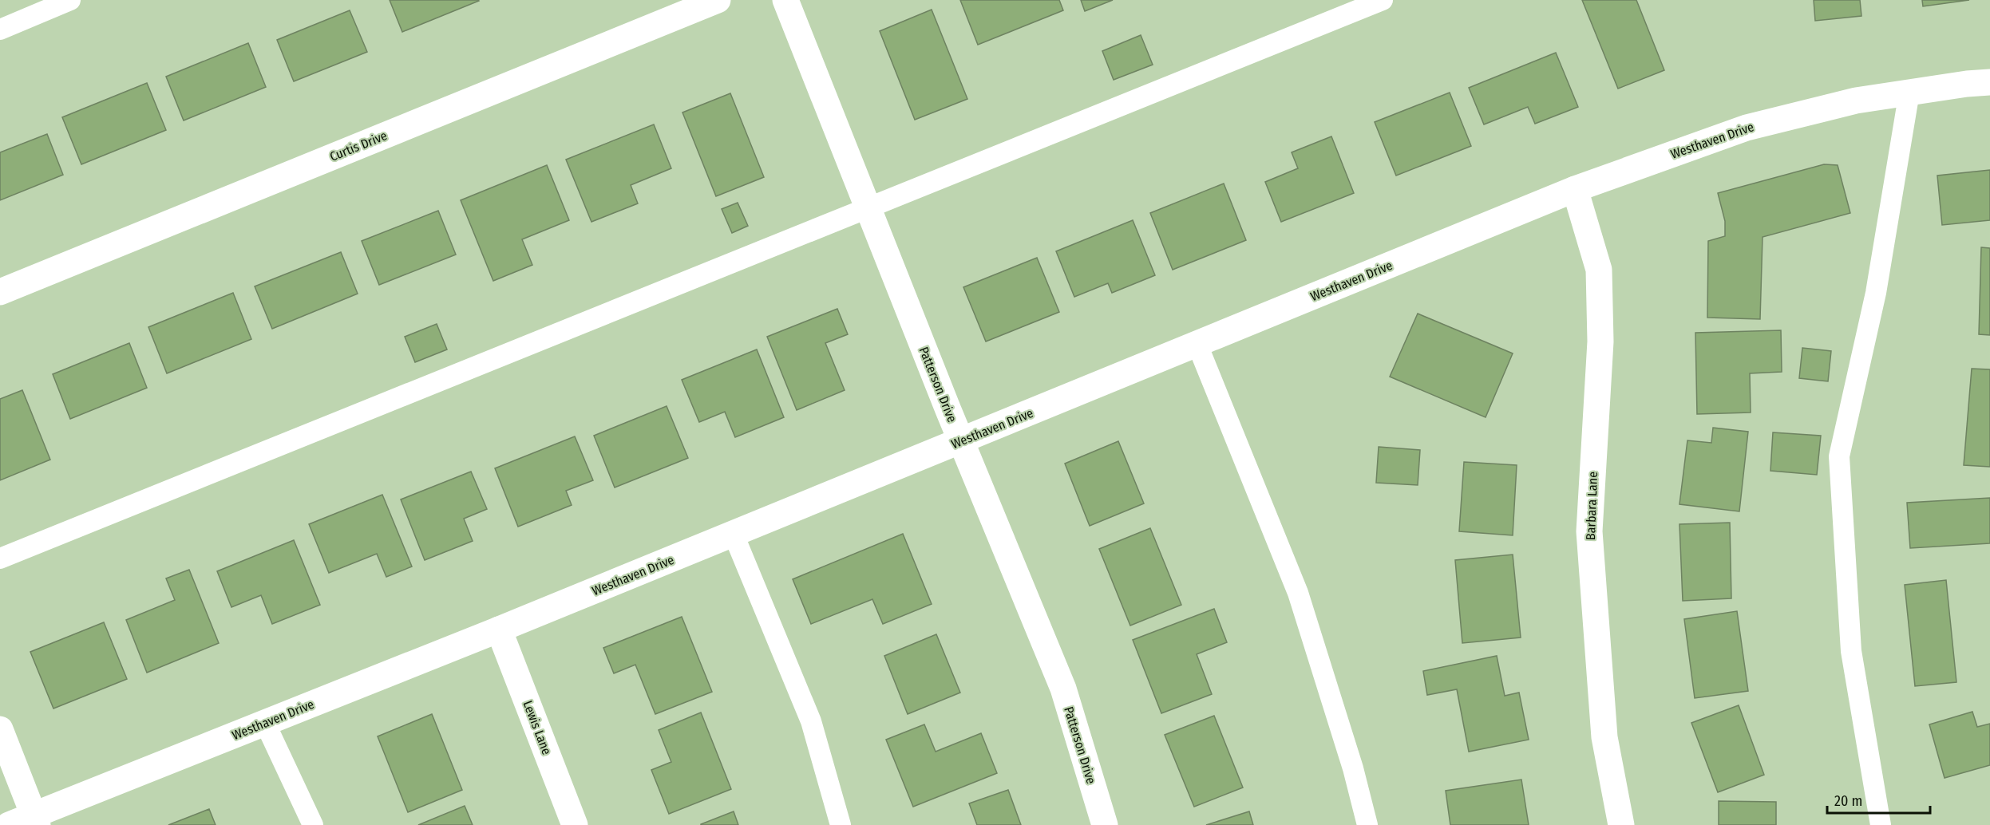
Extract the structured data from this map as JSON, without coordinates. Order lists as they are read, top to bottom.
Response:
{
  "streets": {
    "street": [
      "Westhaven Drive",
      "Curtis Drive",
      "Patterson Drive",
      "Barbara Lane",
      "Lewis Lane"
    ]
  },
  "crossings": [
    ["Westhaven Drive", "Patterson Drive"],
    ["Westhaven Drive", "Barbara Lane"],
    ["Westhaven Drive", "Lewis Lane"]
  ],
  "scale_bar": "20 m"
}
